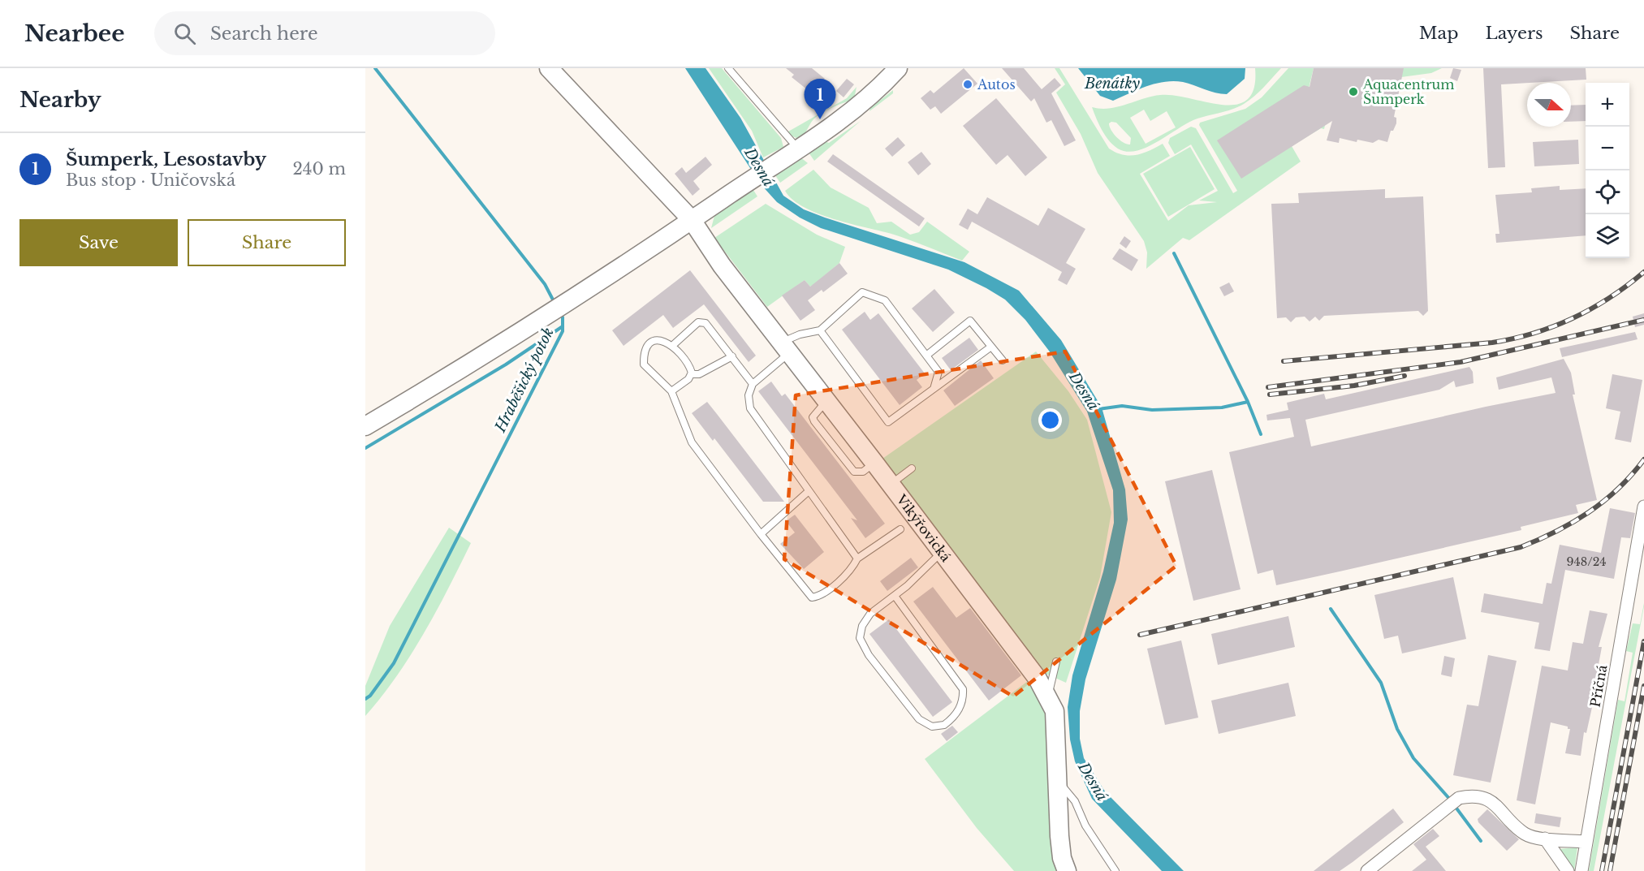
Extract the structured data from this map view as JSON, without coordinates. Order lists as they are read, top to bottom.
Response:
{
  "streets": {
    "street": ["Vikýřovická", "Příčná"]
  },
  "water": ["Benátky", "Desná", "Hraběšický potok"],
  "places": ["Autos", "Aquacentrum Šumperk"],
  "house_numbers": ["948/24"],
  "north": "right",
  "page": {
    "header": "Nearbee",
    "search": "Search here",
    "nav": ["Map", "Layers", "Share"],
    "heading": "Nearby",
    "pins": "1",
    "map_buttons": ["+", "−"],
    "list": [
      {
        "mark": "1",
        "name": "Šumperk, Lesostavby",
        "note": "Bus stop · Uničovská",
        "value": "240 m"
      }
    ],
    "buttons": ["Save", "Share"]
  }
}
